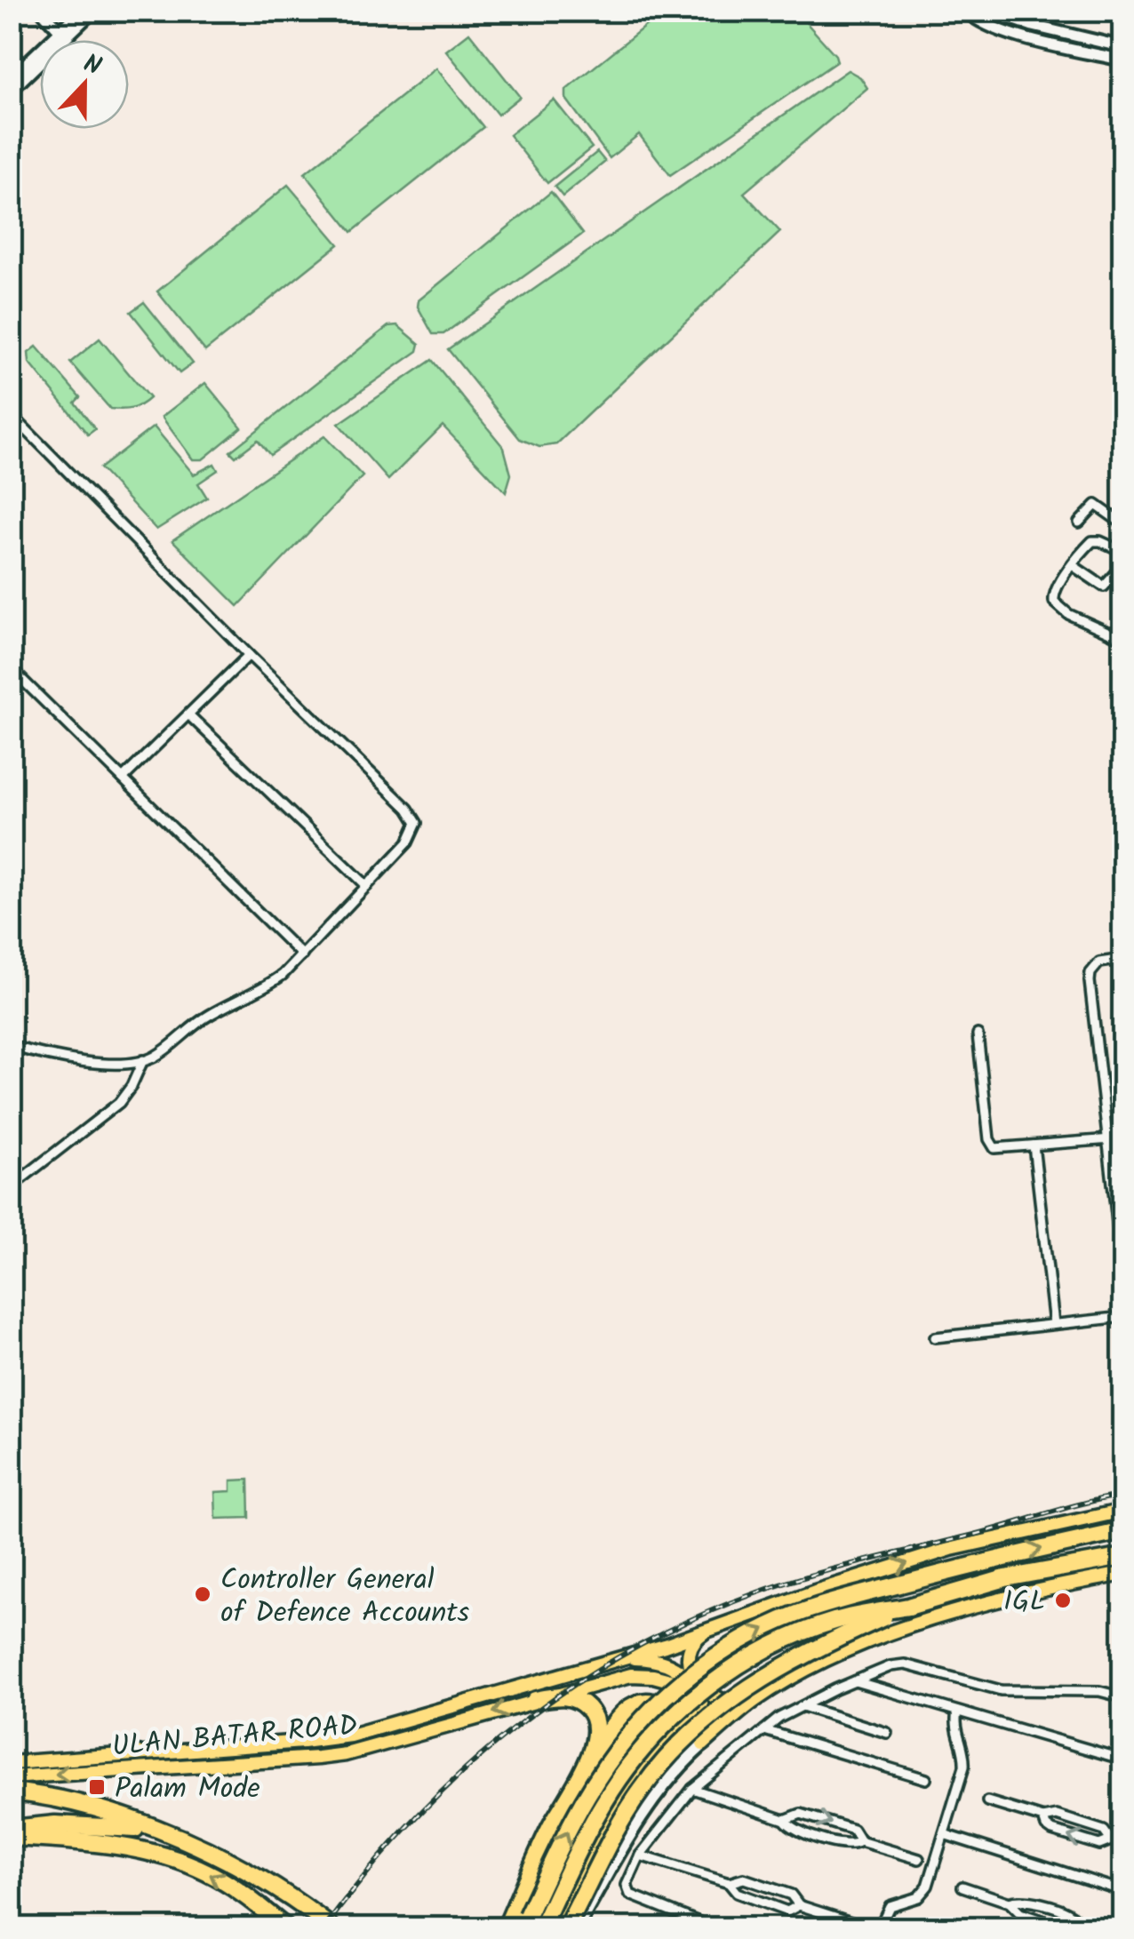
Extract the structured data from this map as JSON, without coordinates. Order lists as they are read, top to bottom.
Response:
{
  "streets": {
    "main road": ["ULAN BATAR ROAD"]
  },
  "places": {
    "other": ["Controller General of Defence Accounts", "IGL"],
    "transit": ["Palam Mode"]
  },
  "north": "top"
}
